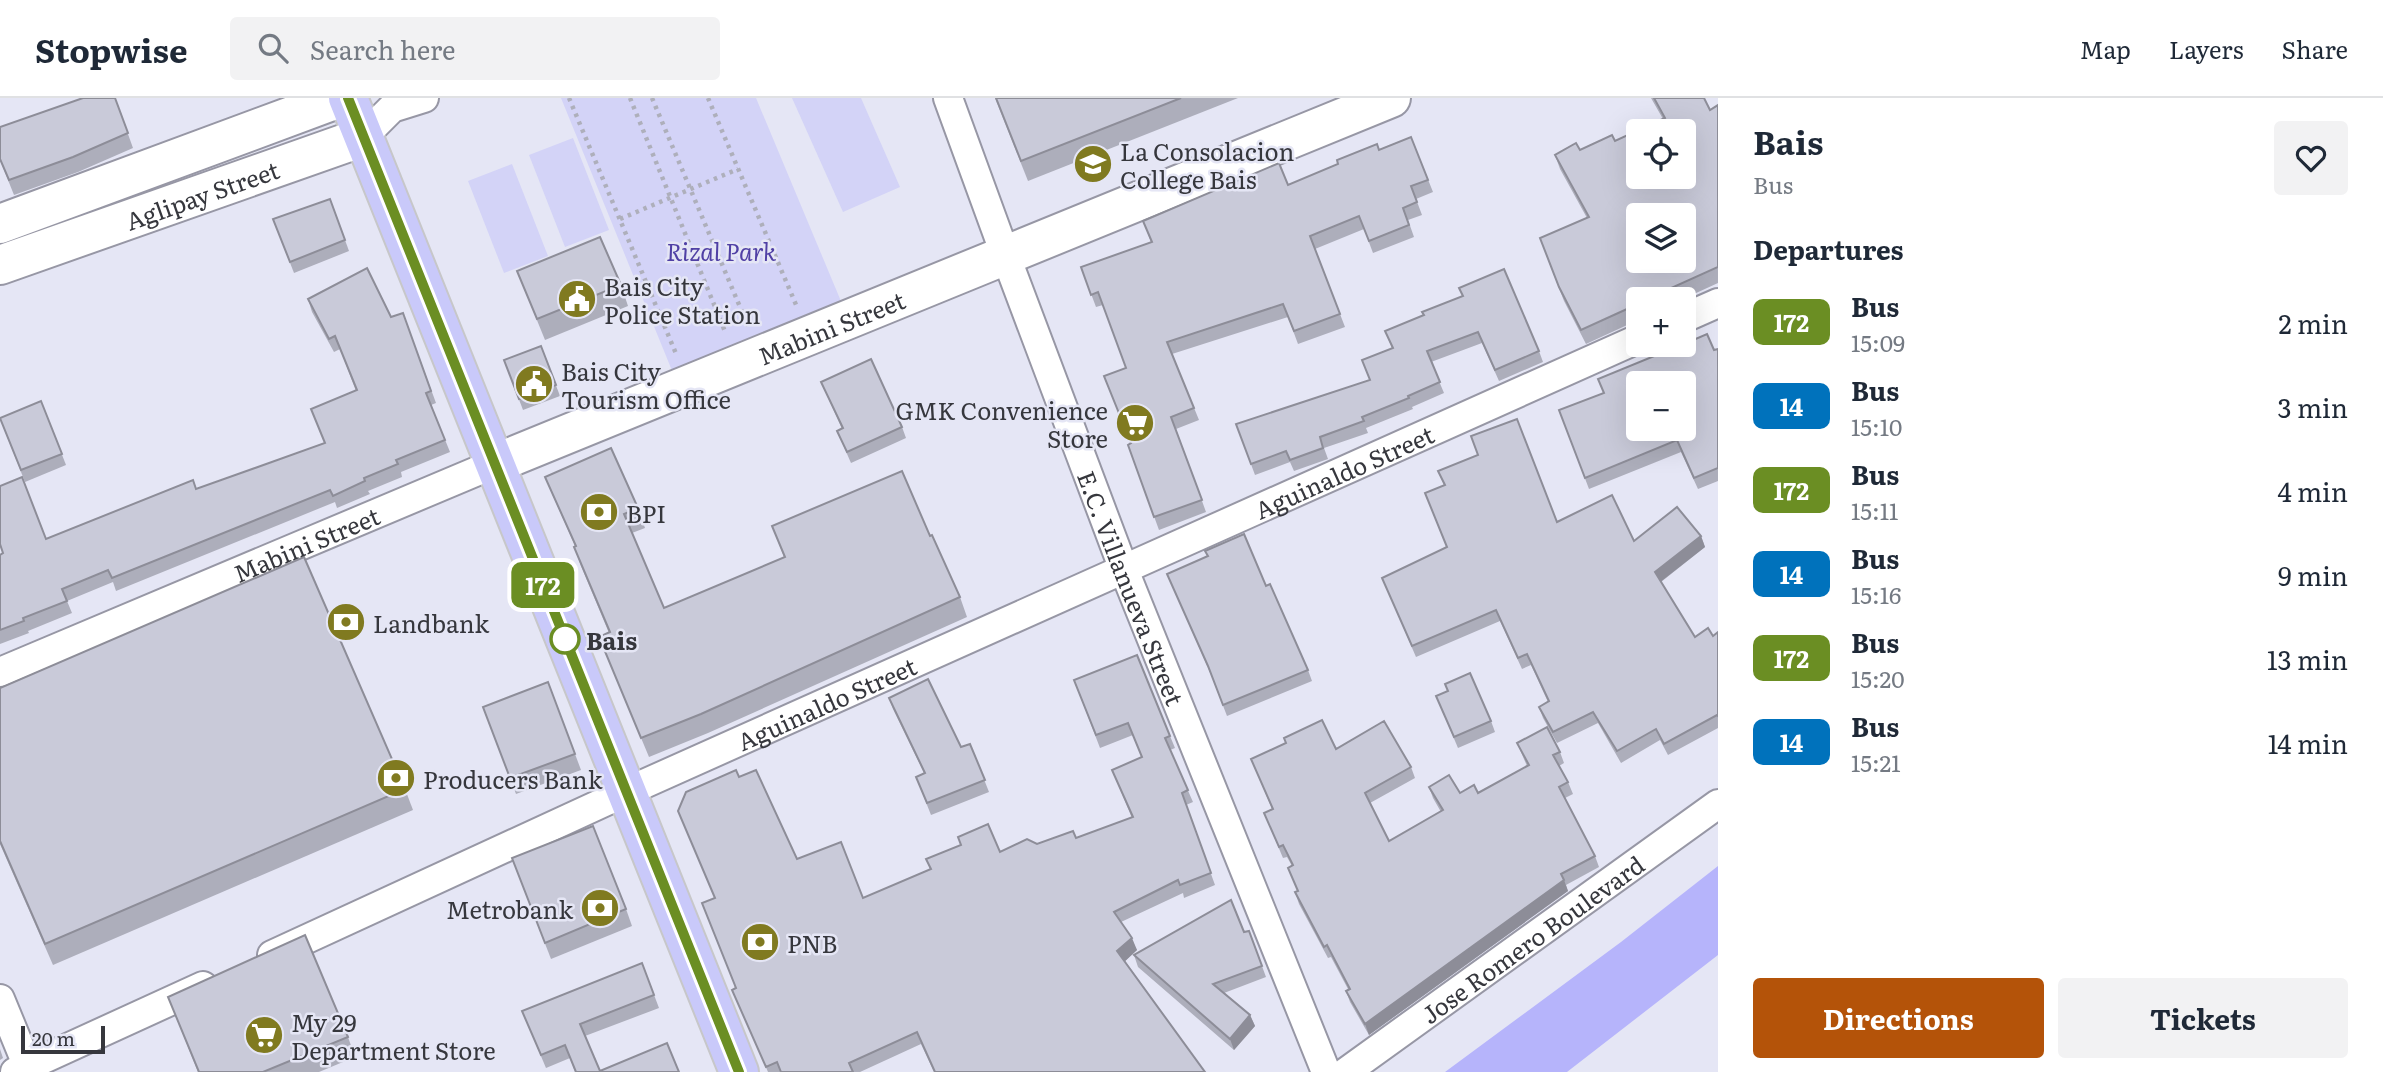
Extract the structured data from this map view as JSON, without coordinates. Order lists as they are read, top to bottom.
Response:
{
  "streets": {
    "street": [
      "Aglipay Street",
      "Mabini Street",
      "Aguinaldo Street",
      "E.C. Villanueva Street",
      "Jose Romero Boulevard"
    ]
  },
  "crossings": [
    ["Mabini Street", "E.C. Villanueva Street"],
    ["Aguinaldo Street", "E.C. Villanueva Street"]
  ],
  "parks": ["Rizal Park"],
  "places": {
    "school or university": ["La Consolacion College Bais"],
    "public building": ["Bais City Police Station", "Bais City Tourism Office"],
    "supermarket": ["GMK Convenience Store", "My 29 Department Store"],
    "bank": [
      "BPI",
      "Landbank",
      "Producers Bank",
      "Metrobank",
      "PNB"
    ],
    "other": ["Bais"]
  },
  "lines": ["bus line 172"],
  "scale_bar": "20 m",
  "page": {
    "header": "Stopwise",
    "search": "Search here",
    "nav": ["Map", "Layers", "Share"],
    "on_map": "172",
    "heading": [
      ["Bais", "Bus"],
      "Departures"
    ],
    "map_buttons": ["+", "−"],
    "list": [
      {
        "mark": "172",
        "name": "Bus",
        "note": "15:09",
        "value": "2 min"
      },
      {
        "mark": "14",
        "name": "Bus",
        "note": "15:10",
        "value": "3 min"
      },
      {
        "mark": "172",
        "name": "Bus",
        "note": "15:11",
        "value": "4 min"
      },
      {
        "mark": "14",
        "name": "Bus",
        "note": "15:16",
        "value": "9 min"
      },
      {
        "mark": "172",
        "name": "Bus",
        "note": "15:20",
        "value": "13 min"
      },
      {
        "mark": "14",
        "name": "Bus",
        "note": "15:21",
        "value": "14 min"
      }
    ],
    "buttons": ["Directions", "Tickets"],
    "scale": "20 m"
  }
}
